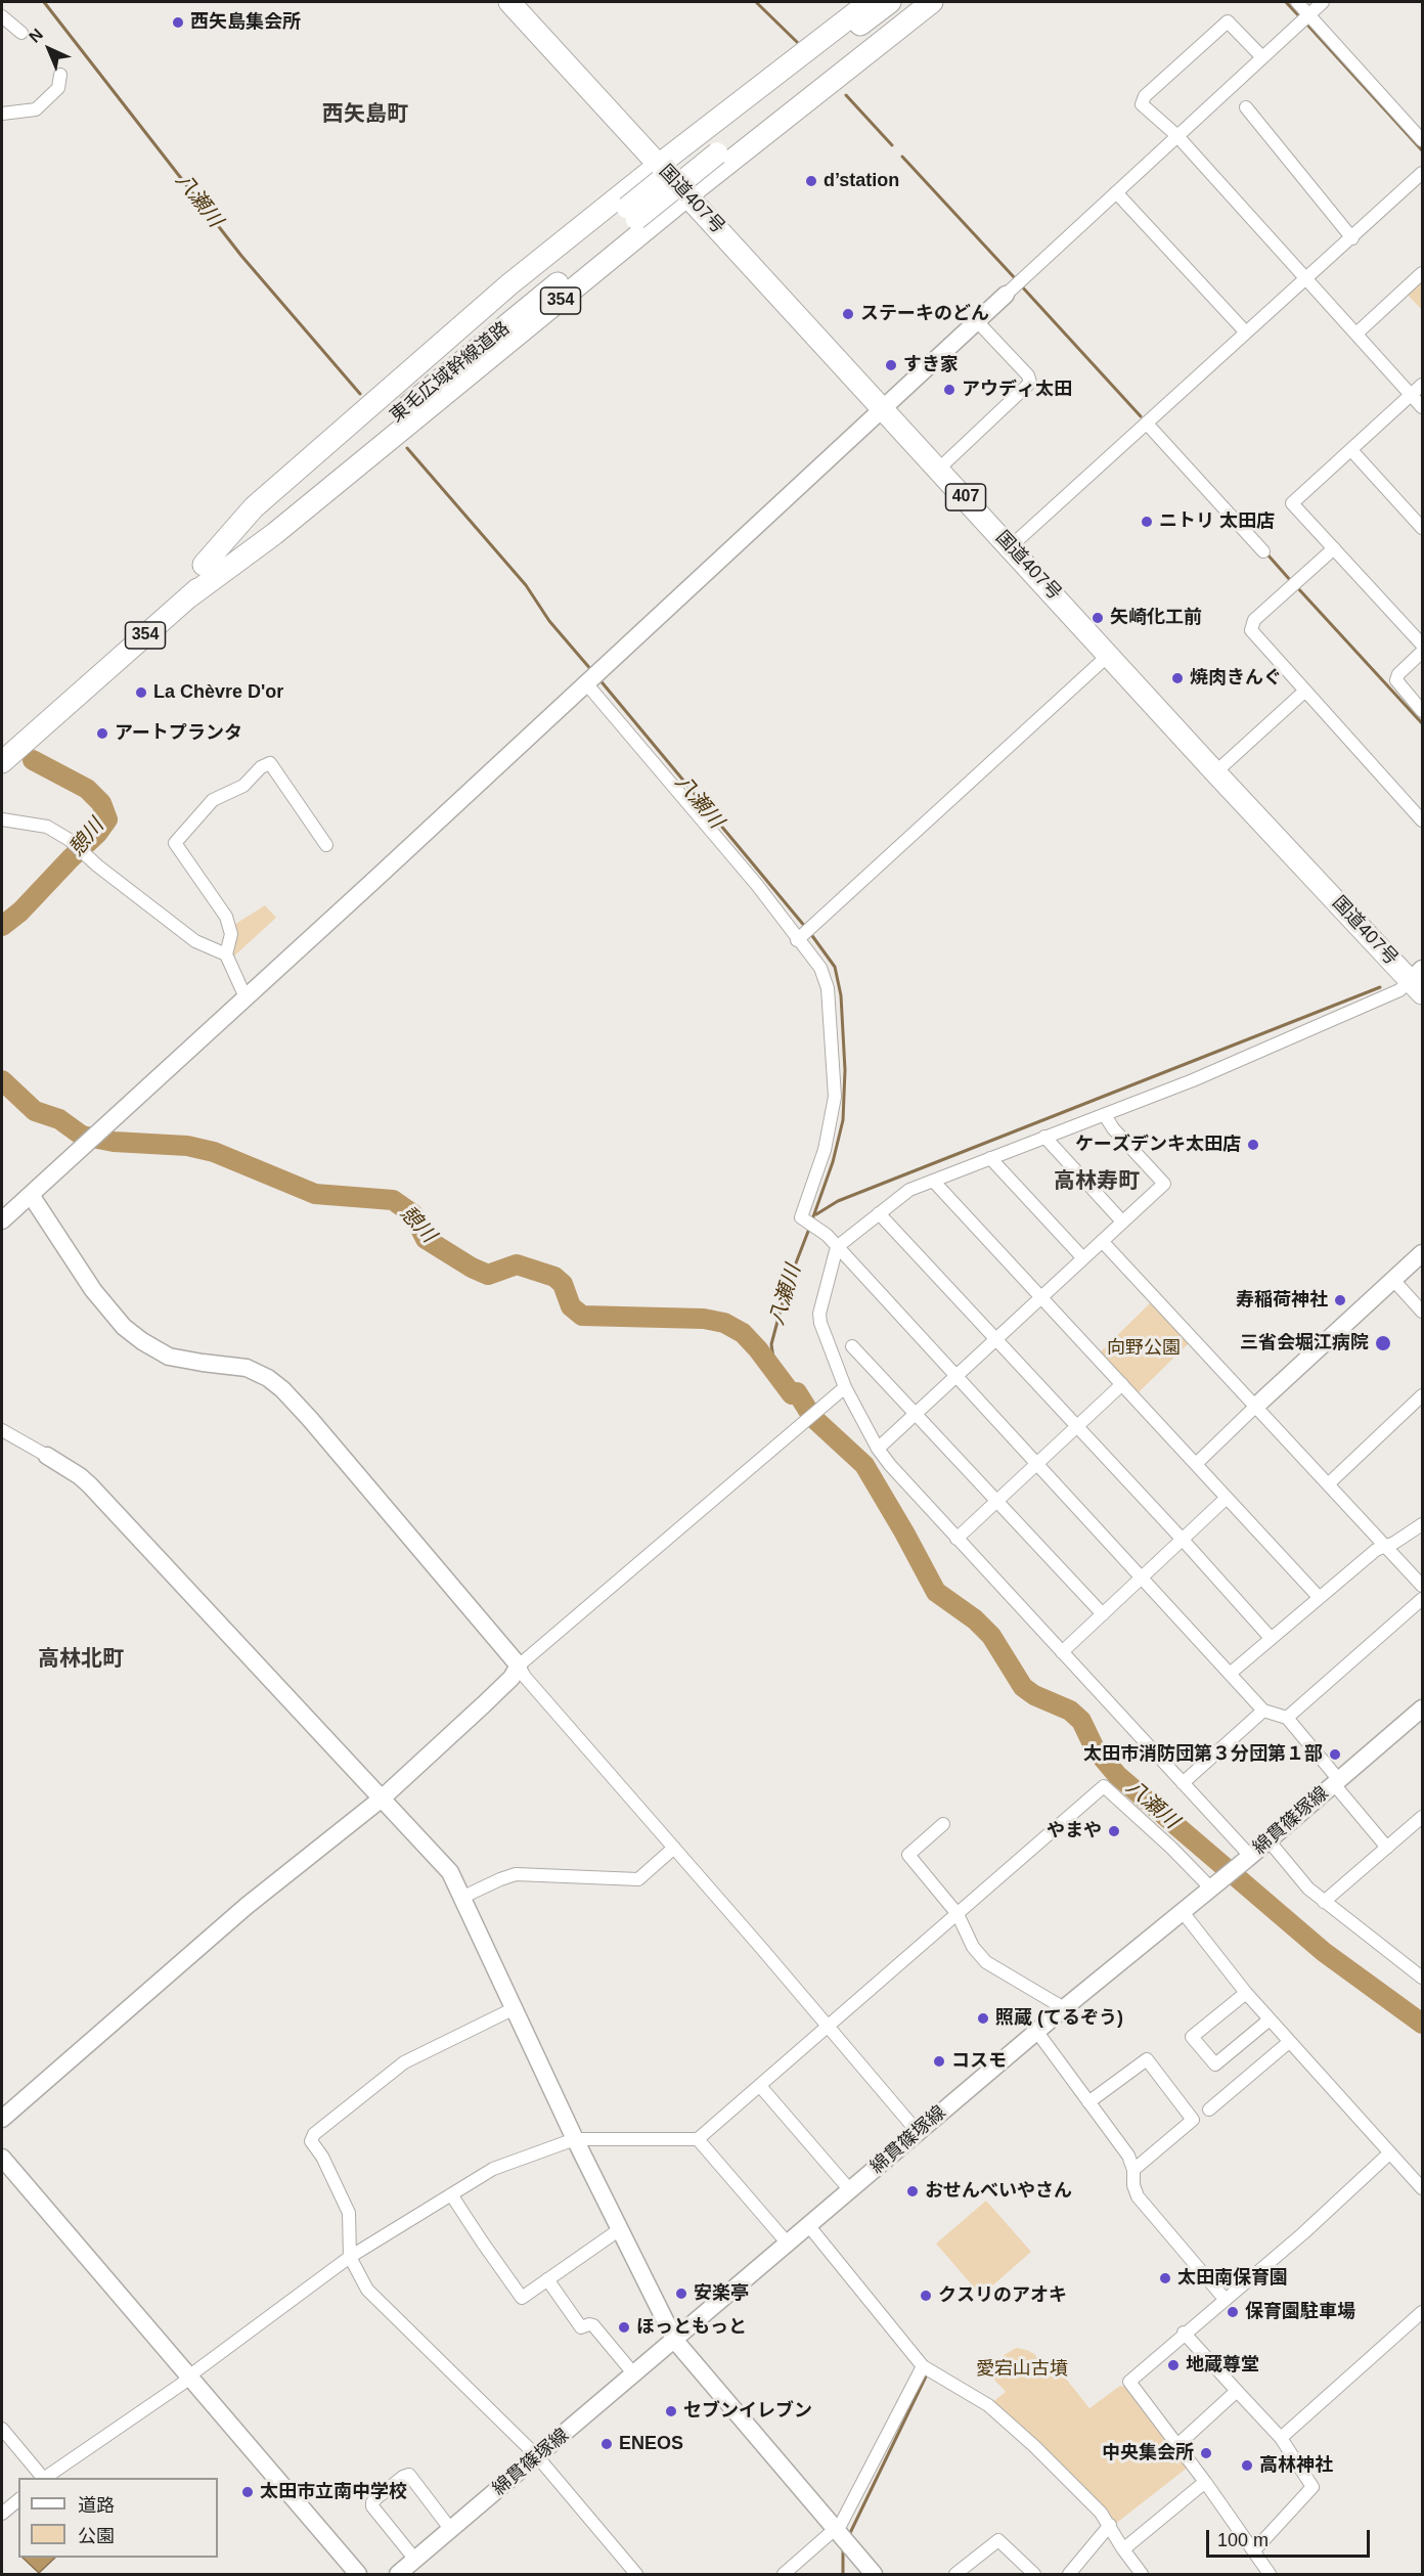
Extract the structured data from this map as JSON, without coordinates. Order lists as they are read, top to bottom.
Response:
{
  "streets": {
    "highway": [
      "国道407号",
      "354",
      "東毛広域幹線道路",
      "407"
    ],
    "street": ["綿貫篠塚線"]
  },
  "crossings": [
    ["国道407号", "354"],
    ["354", "東毛広域幹線道路"]
  ],
  "districts": ["西矢島町", "高林寿町", "高林北町"],
  "water": ["八瀬川", "憩川"],
  "parks": ["向野公園", "愛宕山古墳"],
  "places": [
    "西矢島集会所",
    "d’station",
    "ステーキのどん",
    "すき家",
    "アウディ太田",
    "ニトリ 太田店",
    "矢崎化工前",
    "焼肉きんぐ",
    "La Chèvre D'or",
    "アートプランタ",
    "ケーズデンキ太田店",
    "寿稲荷神社",
    "三省会堀江病院",
    "太田市消防団第３分団第１部",
    "やまや",
    "照蔵 (てるぞう)",
    "コスモ",
    "おせんべいやさん",
    "太田南保育園",
    "安楽亭",
    "クスリのアオキ",
    "保育園駐車場",
    "ほっともっと",
    "地蔵尊堂",
    "セブンイレブン",
    "ENEOS",
    "中央集会所",
    "高林神社",
    "太田市立南中学校"
  ],
  "legend": ["道路", "公園"],
  "scale_bar": "100 m",
  "north": "top left"
}
